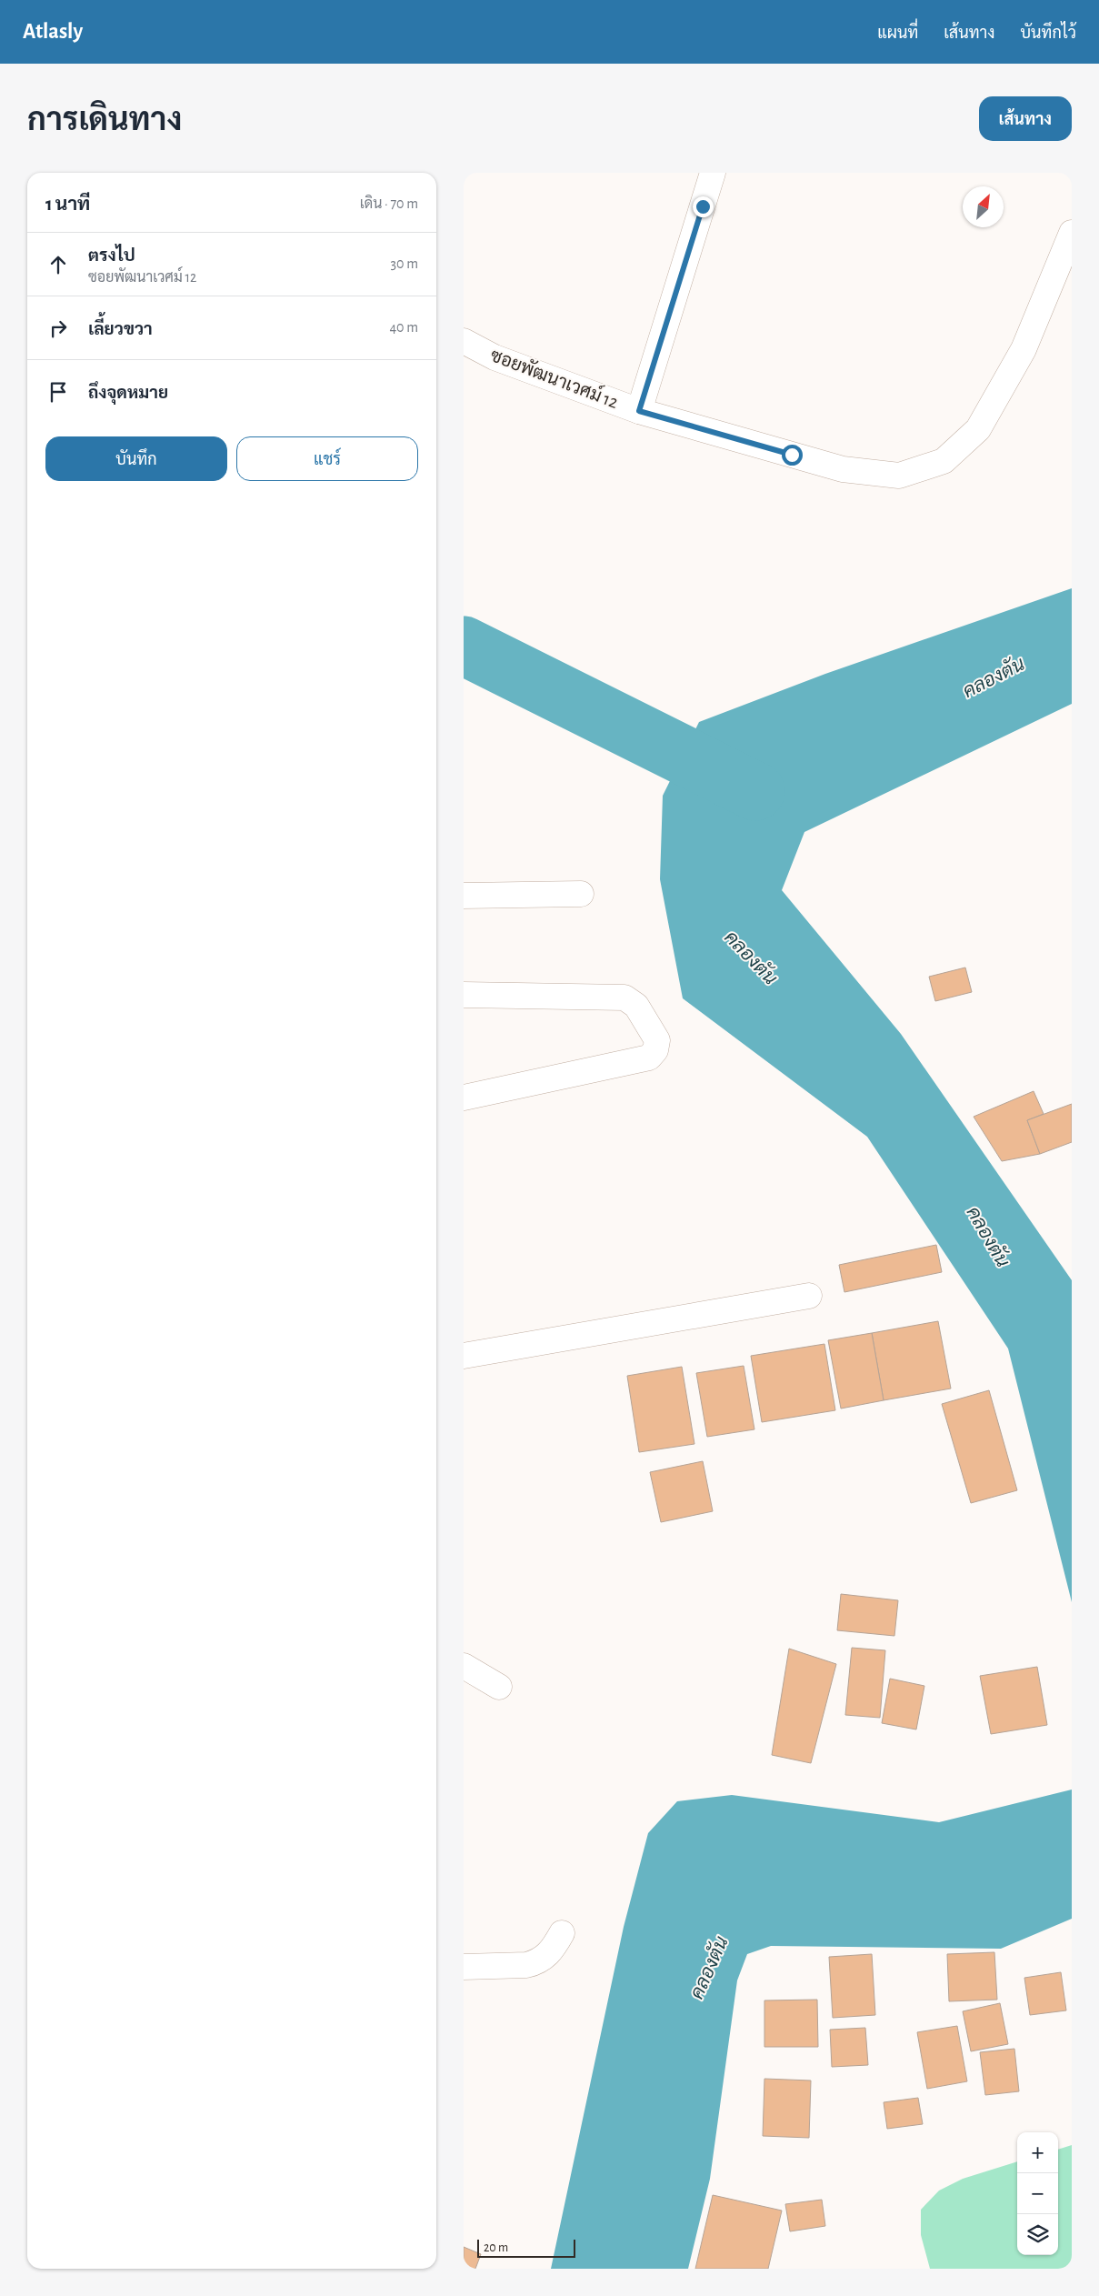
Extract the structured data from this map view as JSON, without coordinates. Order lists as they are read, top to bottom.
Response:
{
  "streets": {
    "street": ["ซอยพัฒนาเวศม์ 12"]
  },
  "water": ["คลองตัน"],
  "scale_bar": "20 m",
  "north": "top right",
  "page": {
    "header": "Atlasly",
    "nav": ["แผนที่", "เส้นทาง", "บันทึกไว้"],
    "title": "การเดินทาง",
    "buttons": [
      "เส้นทาง",
      ["บันทึก", "แชร์"]
    ],
    "heading": ["1 นาที", "เดิน · 70 m"],
    "list": [
      ["ตรงไป", "ซอยพัฒนาเวศม์ 12", "30 m"],
      ["เลี้ยวขวา", "40 m"],
      "ถึงจุดหมาย"
    ],
    "map_buttons": ["+", "−"],
    "scale": "20 m"
  }
}
